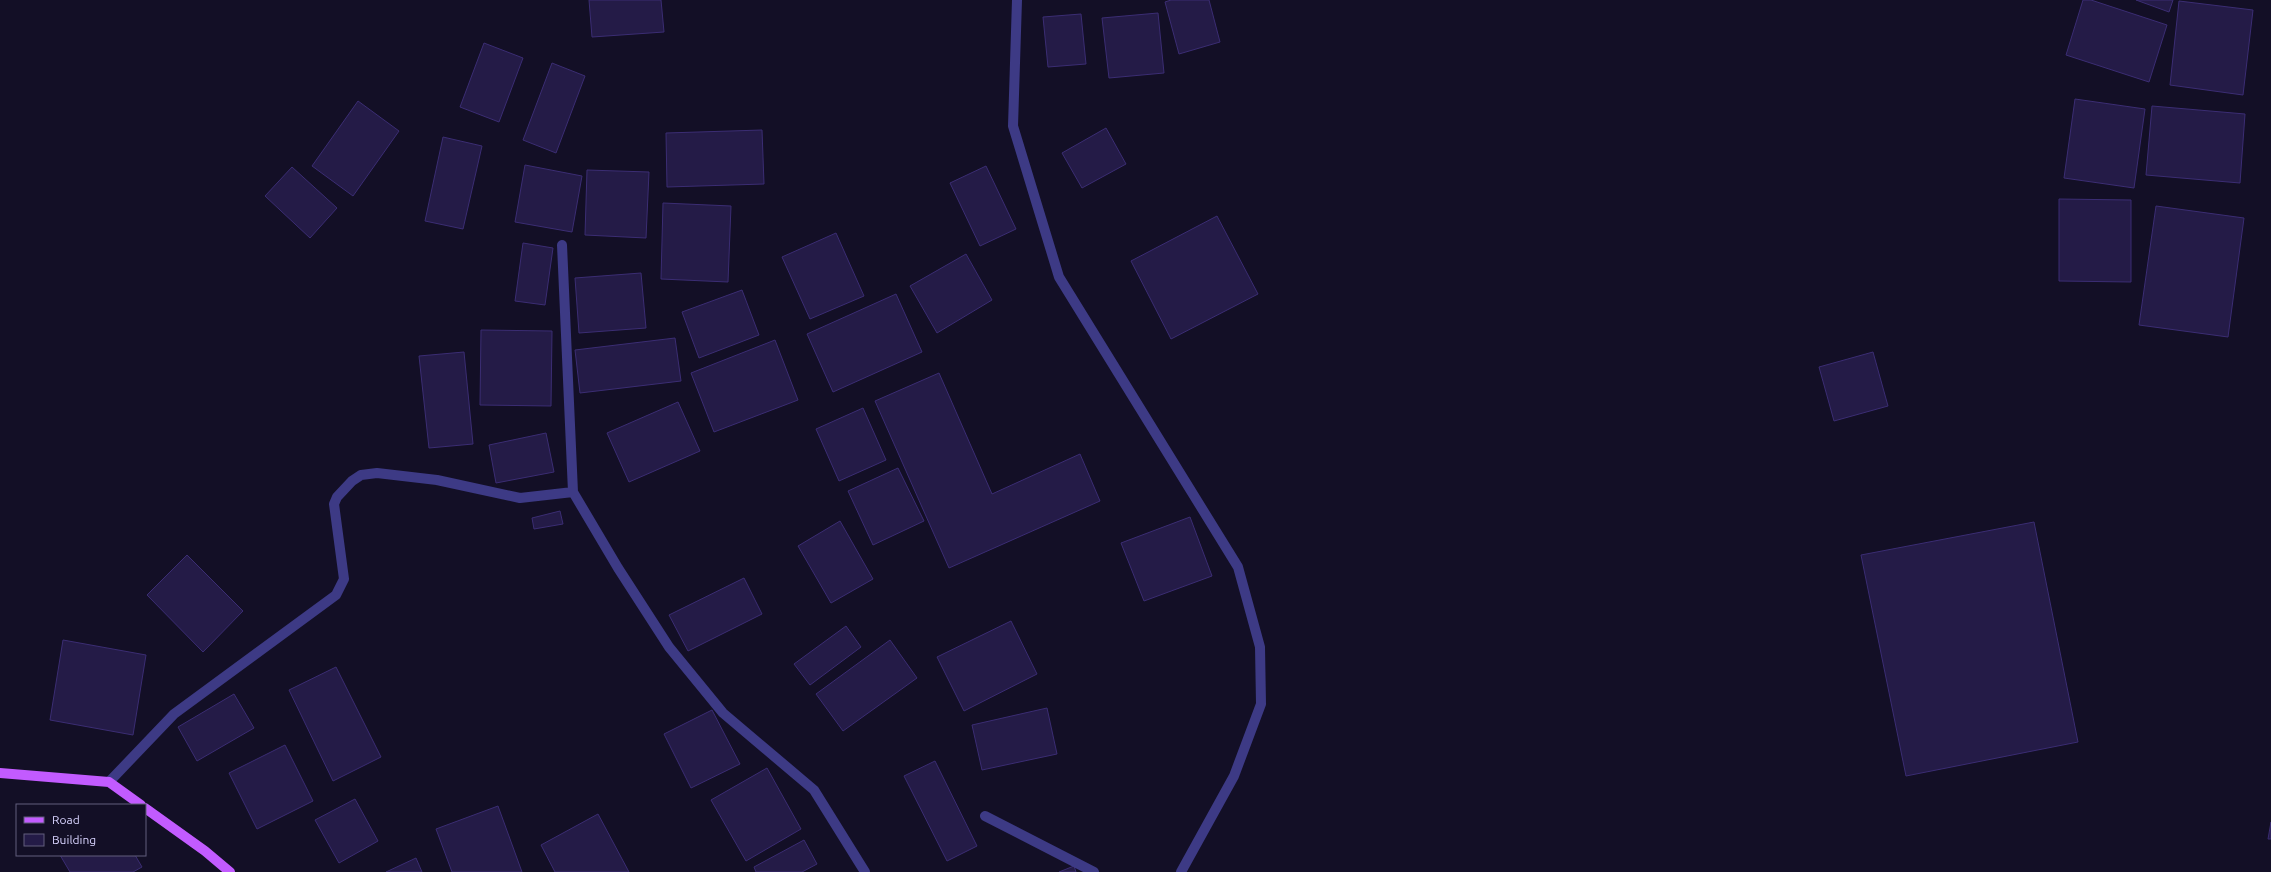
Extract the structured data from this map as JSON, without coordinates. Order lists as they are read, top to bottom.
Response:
{
  "legend": ["Road", "Building"]
}
